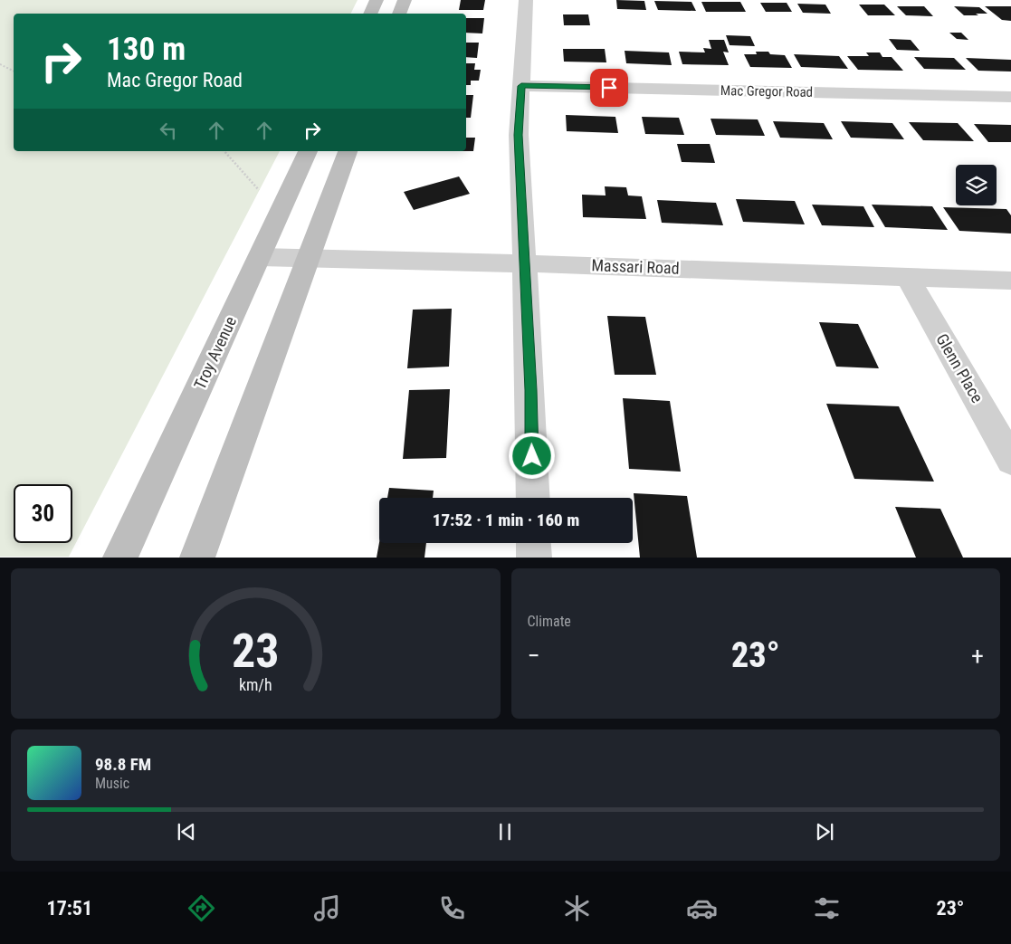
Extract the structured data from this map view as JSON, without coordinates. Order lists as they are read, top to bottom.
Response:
{
  "streets": {
    "main road": ["Troy Avenue"],
    "street": ["Mac Gregor Road", "Massari Road", "Glenn Place"]
  },
  "crossings": [
    ["Massari Road", "Troy Avenue"],
    ["Massari Road", "Glenn Place"]
  ],
  "page": {
    "turn": ["130 m", "Mac Gregor Road"],
    "limit": "30",
    "trip": "17:52 · 1 min · 160 m",
    "tile": "Climate",
    "heat": ["−", "23°", "+"],
    "song": ["98.8 FM", "Music"],
    "tabs": ["17:51", "23°"],
    "gauge": ["23", "km/h"]
  }
}
